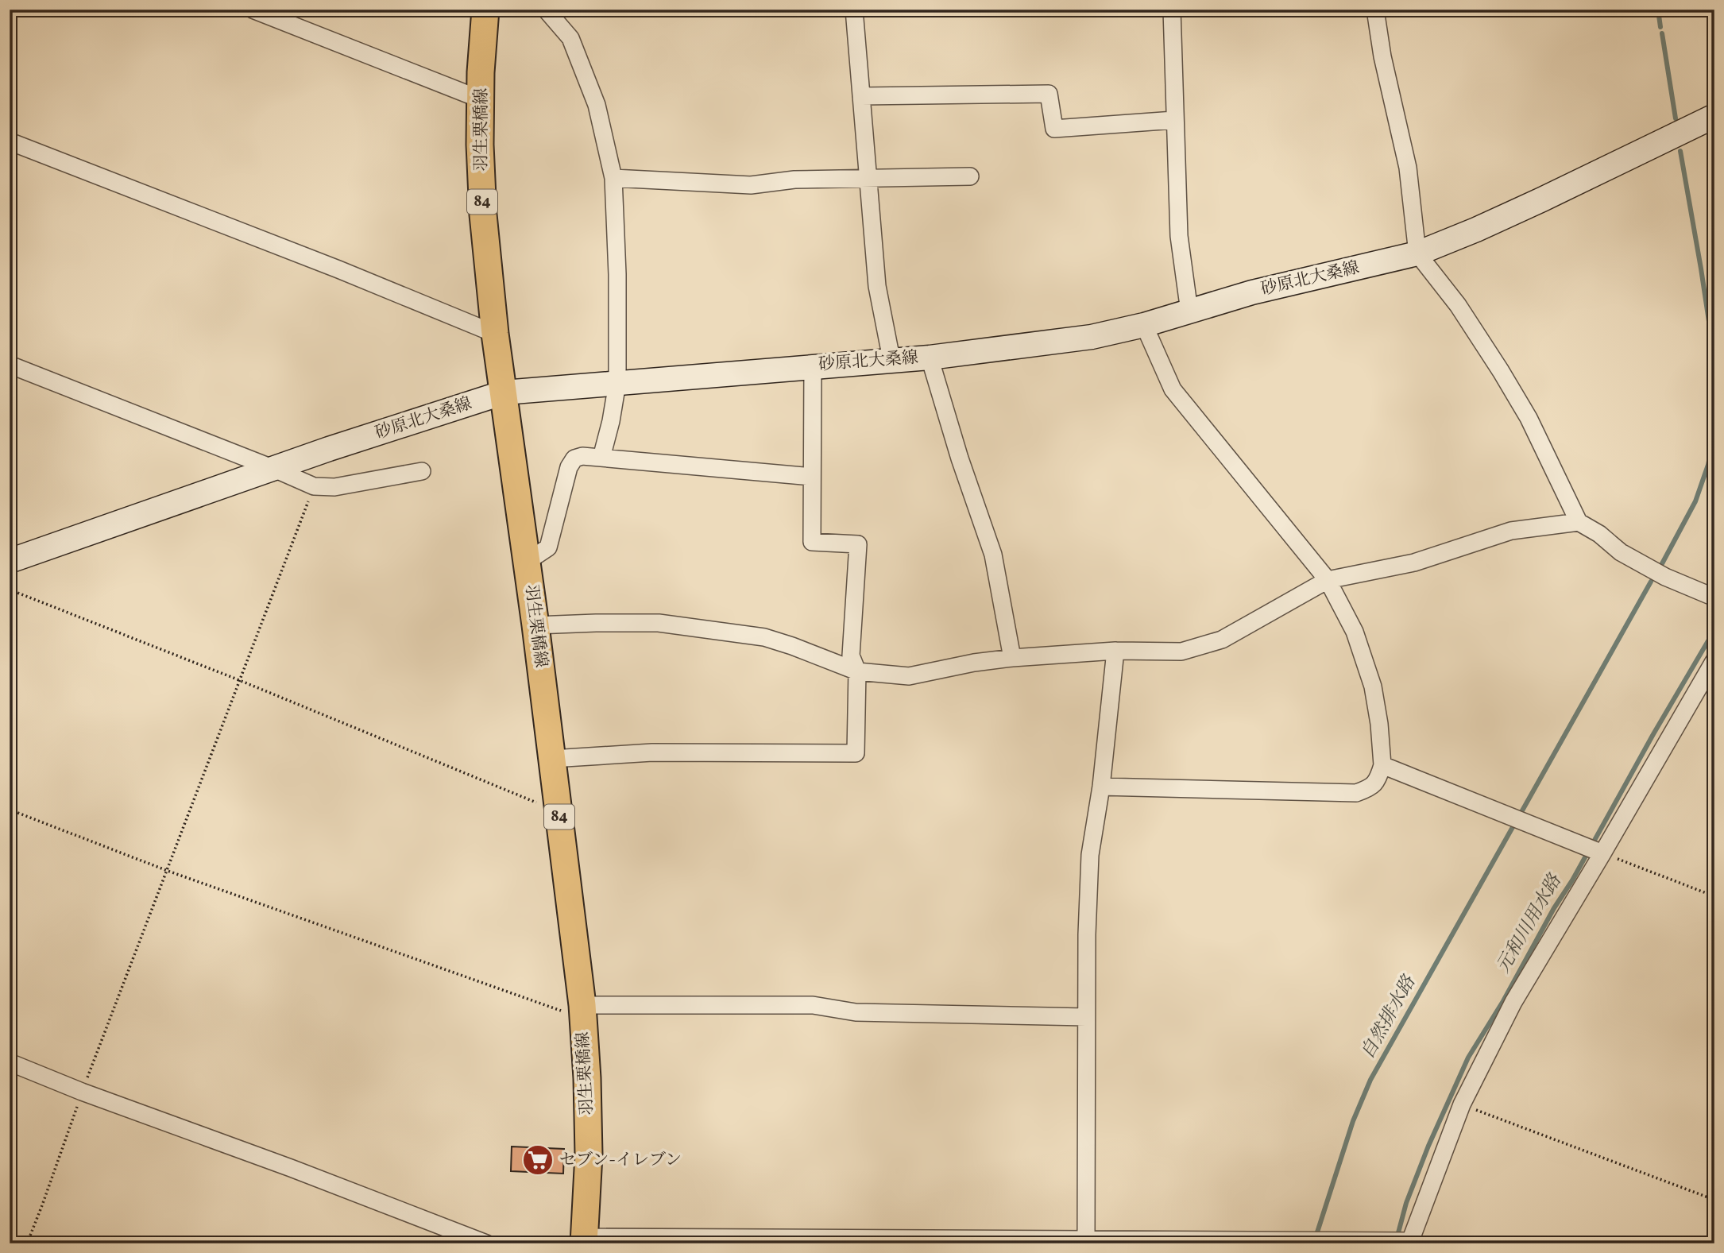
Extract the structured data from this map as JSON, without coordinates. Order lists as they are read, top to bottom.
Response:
{
  "streets": {
    "main road": ["羽生栗橋線", "84", "砂原北大桑線"]
  },
  "crossings": [
    ["羽生栗橋線", "砂原北大桑線"]
  ],
  "water": ["元和川用水路", "自然排水路"],
  "places": {
    "supermarket": ["セブン-イレブン"]
  }
}
